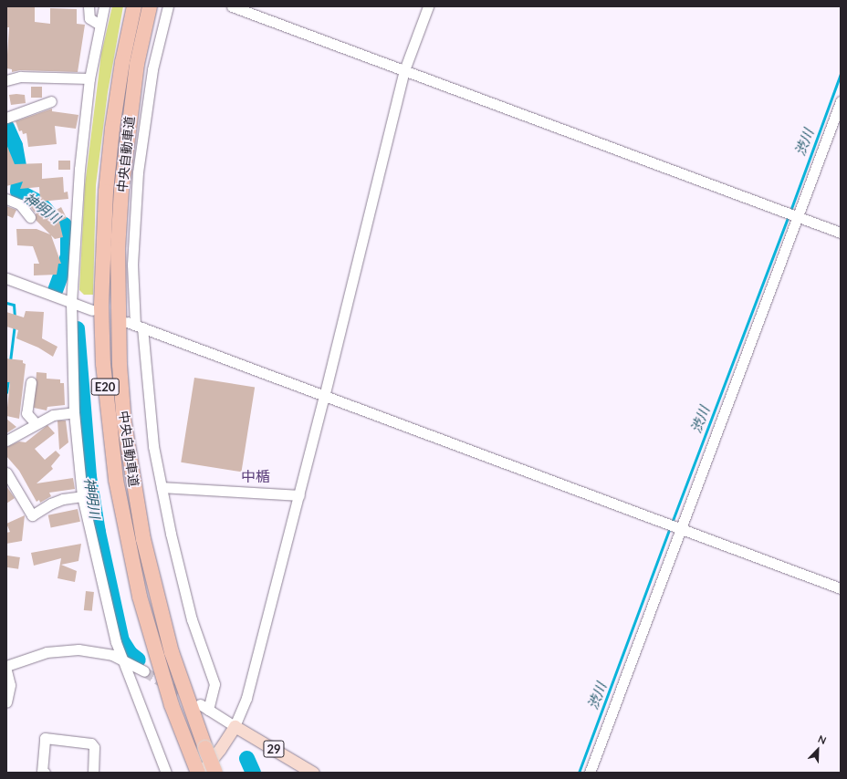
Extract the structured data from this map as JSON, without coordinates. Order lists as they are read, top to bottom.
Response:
{
  "streets": {
    "highway": ["中央自動車道", "E20"],
    "main road": ["29"]
  },
  "districts": ["中楯"],
  "water": ["渋川", "神明川"],
  "north": "top right"
}
